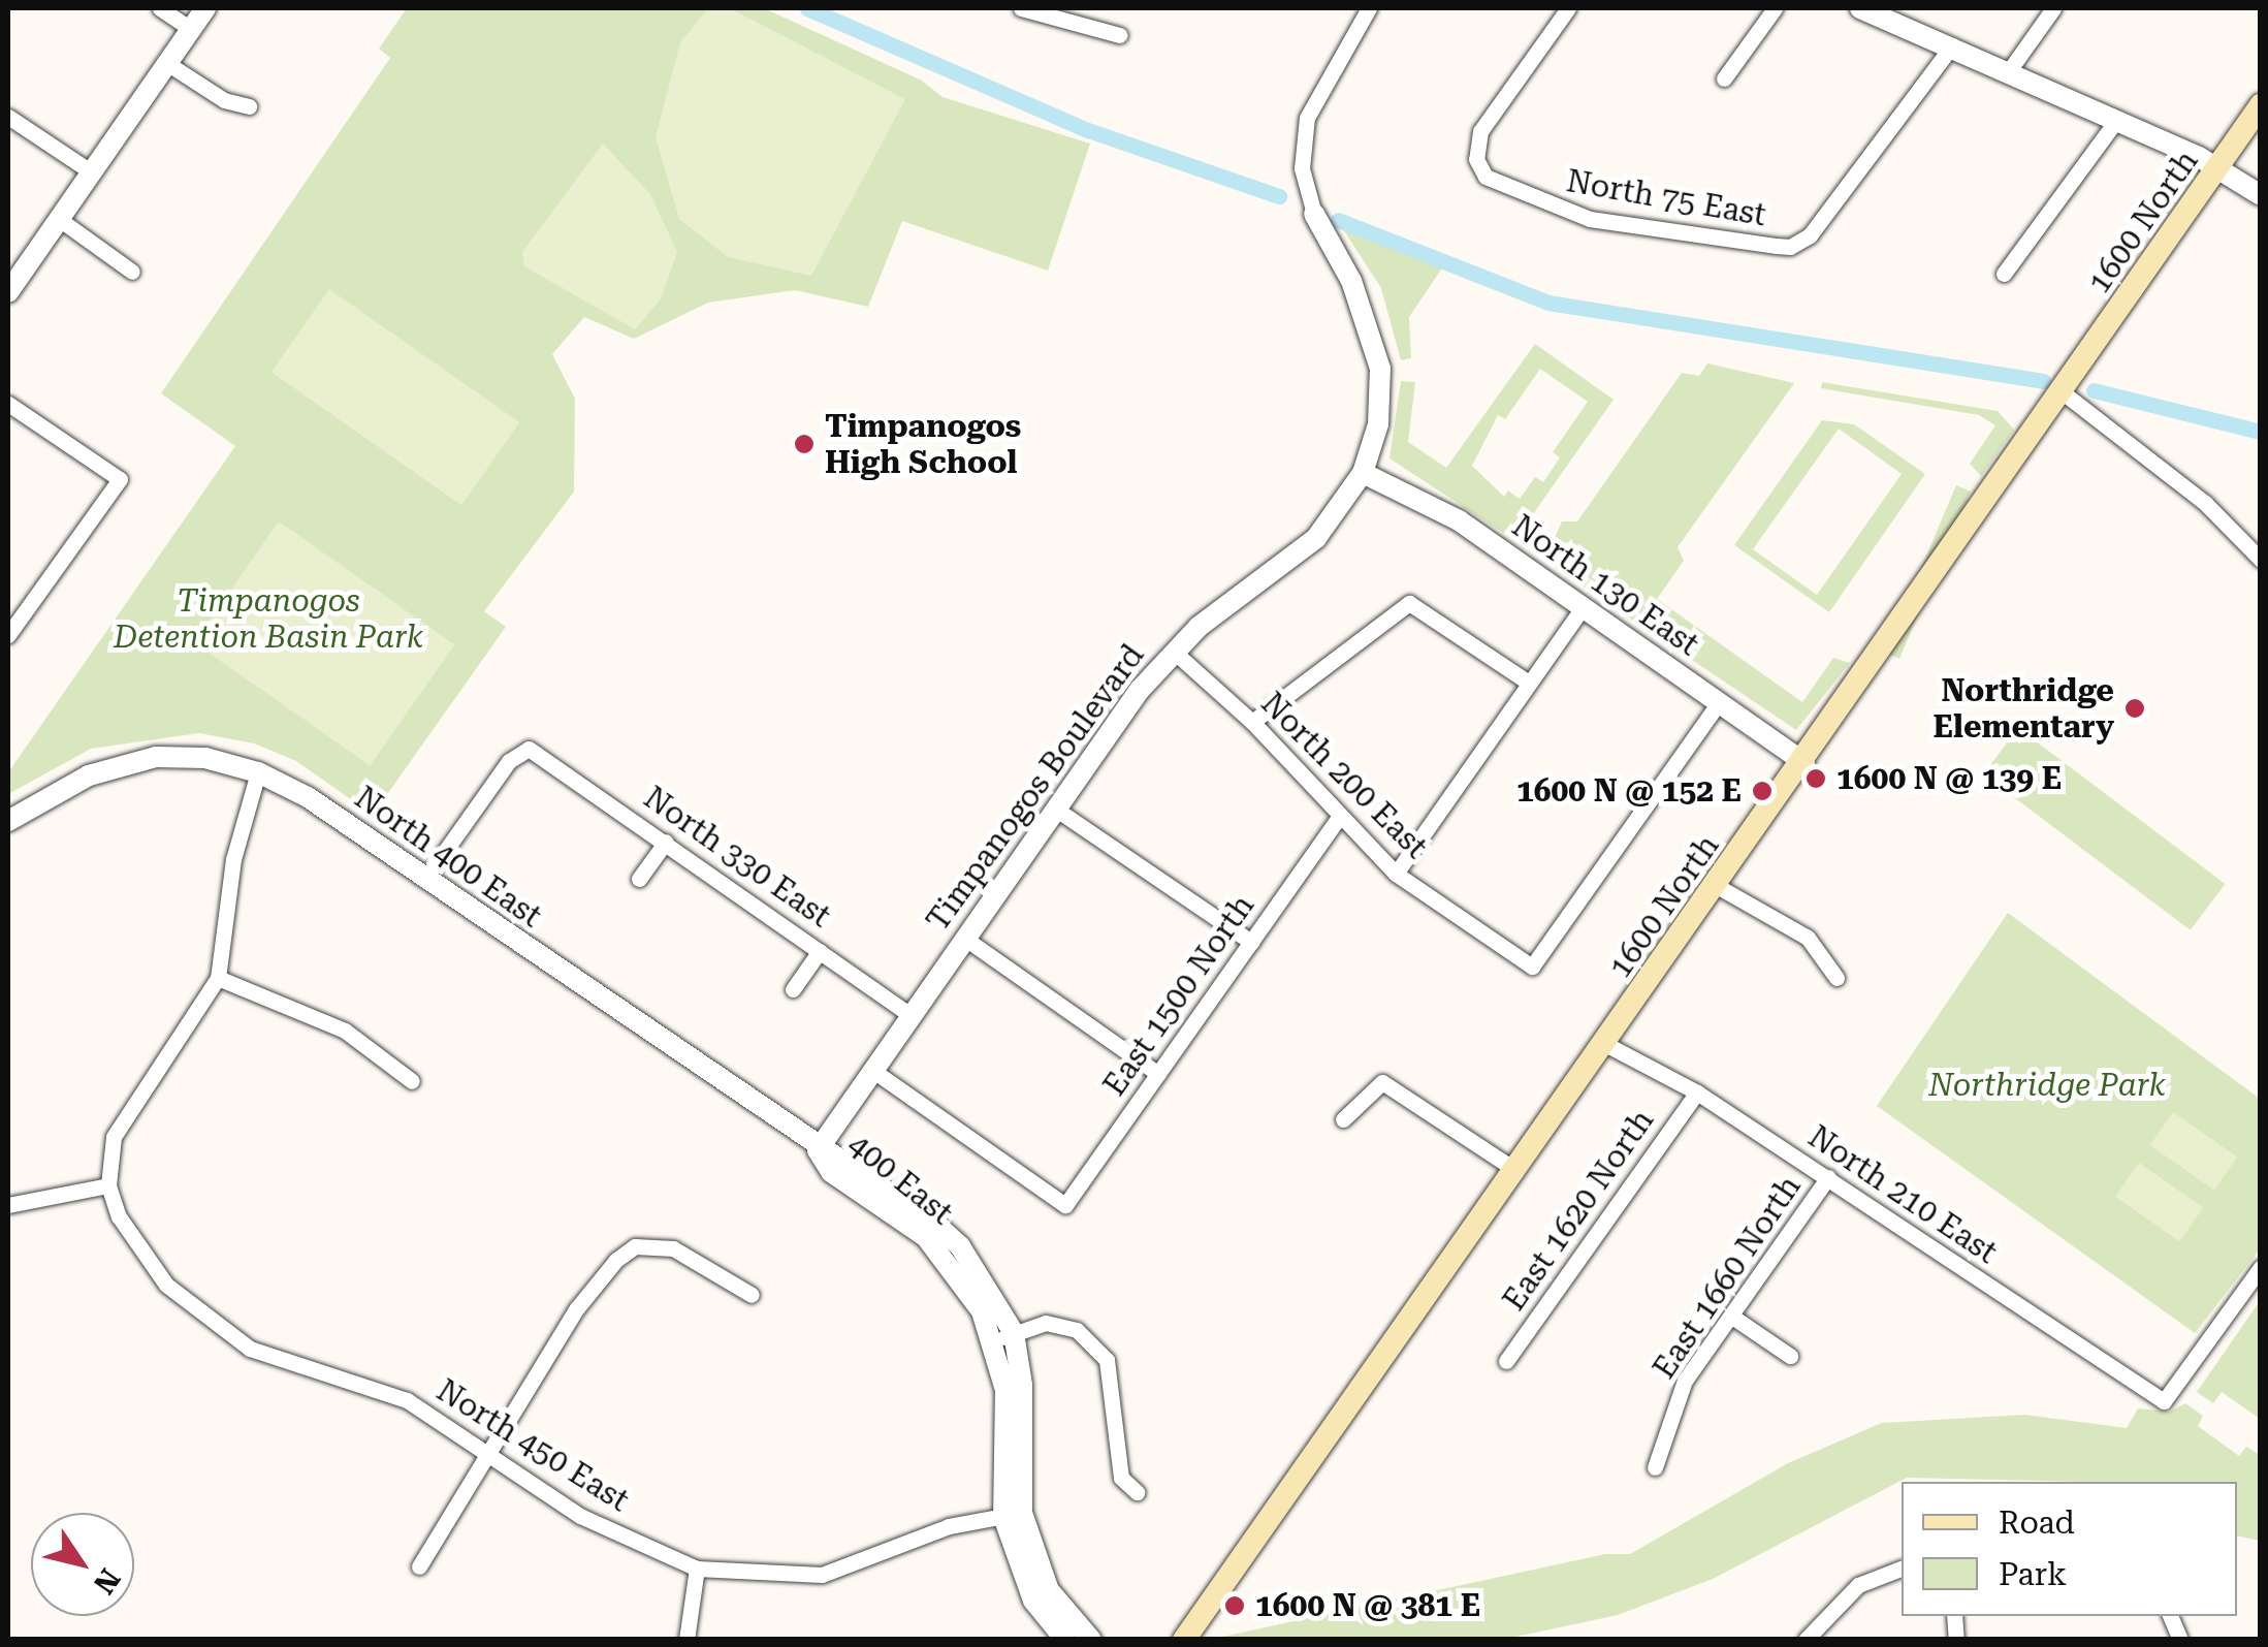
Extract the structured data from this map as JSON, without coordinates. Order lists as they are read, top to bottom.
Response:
{
  "streets": {
    "main road": ["1600 North"],
    "street": [
      "North 75 East",
      "North 130 East",
      "North 200 East",
      "Timpanogos Boulevard",
      "North 400 East",
      "North 330 East",
      "East 1500 North",
      "400 East",
      "North 210 East",
      "East 1620 North",
      "East 1660 North",
      "North 450 East"
    ]
  },
  "crossings": [
    ["1600 North", "North 130 East"],
    ["1600 North", "North 210 East"],
    ["North 130 East", "North 200 East"],
    ["North 130 East", "Timpanogos Boulevard"],
    ["North 200 East", "Timpanogos Boulevard"],
    ["North 200 East", "East 1500 North"],
    ["Timpanogos Boulevard", "North 400 East"],
    ["Timpanogos Boulevard", "North 330 East"],
    ["Timpanogos Boulevard", "East 1500 North"],
    ["Timpanogos Boulevard", "400 East"],
    ["North 400 East", "North 330 East"],
    ["North 400 East", "400 East"],
    ["North 210 East", "East 1620 North"],
    ["North 210 East", "East 1660 North"]
  ],
  "parks": ["Timpanogos Detention Basin Park", "Northridge Park"],
  "places": [
    "Timpanogos High School",
    "Northridge Elementary",
    "1600 N @ 139 E",
    "1600 N @ 152 E",
    "1600 N @ 381 E"
  ],
  "legend": ["Road", "Park"],
  "north": "bottom right"
}
